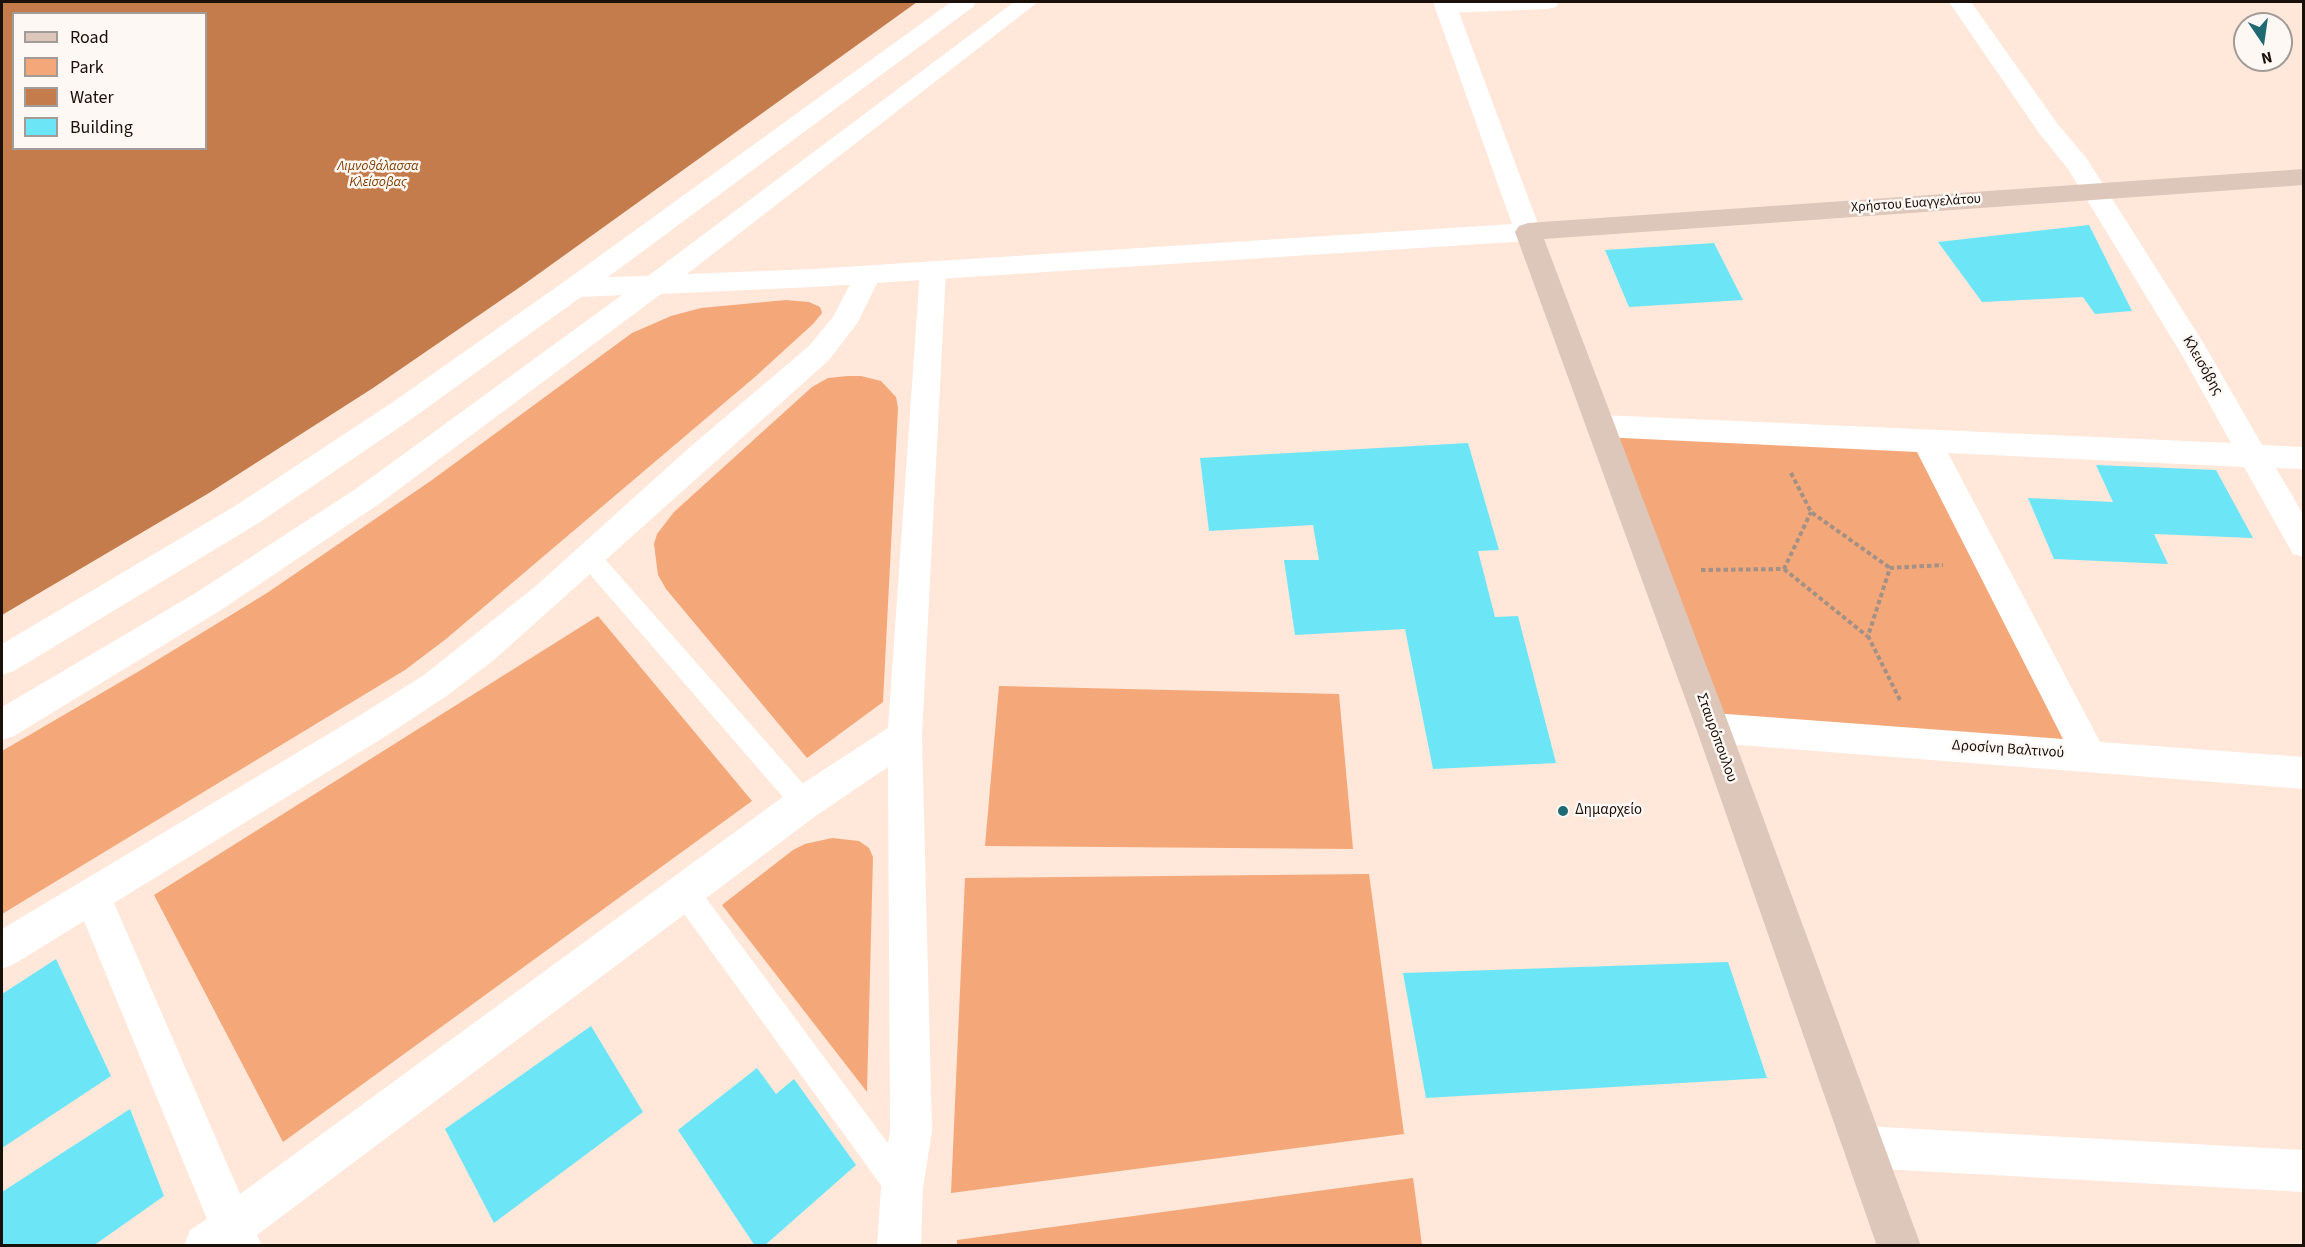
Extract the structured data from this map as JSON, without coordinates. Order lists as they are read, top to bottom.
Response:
{
  "streets": {
    "main road": ["Χρήστου Ευαγγελάτου", "Σταυρόπουλου"],
    "street": ["Κλεισόβης", "Δροσίνη Βαλτινού"]
  },
  "crossings": [
    ["Χρήστου Ευαγγελάτου", "Κλεισόβης"],
    ["Χρήστου Ευαγγελάτου", "Σταυρόπουλου"],
    ["Σταυρόπουλου", "Δροσίνη Βαλτινού"]
  ],
  "water": ["Λιμνοθάλασσα Κλείσοβας"],
  "places": ["Δημαρχείο"],
  "legend": [
    "Road",
    "Park",
    "Water",
    "Building"
  ],
  "north": "bottom"
}
